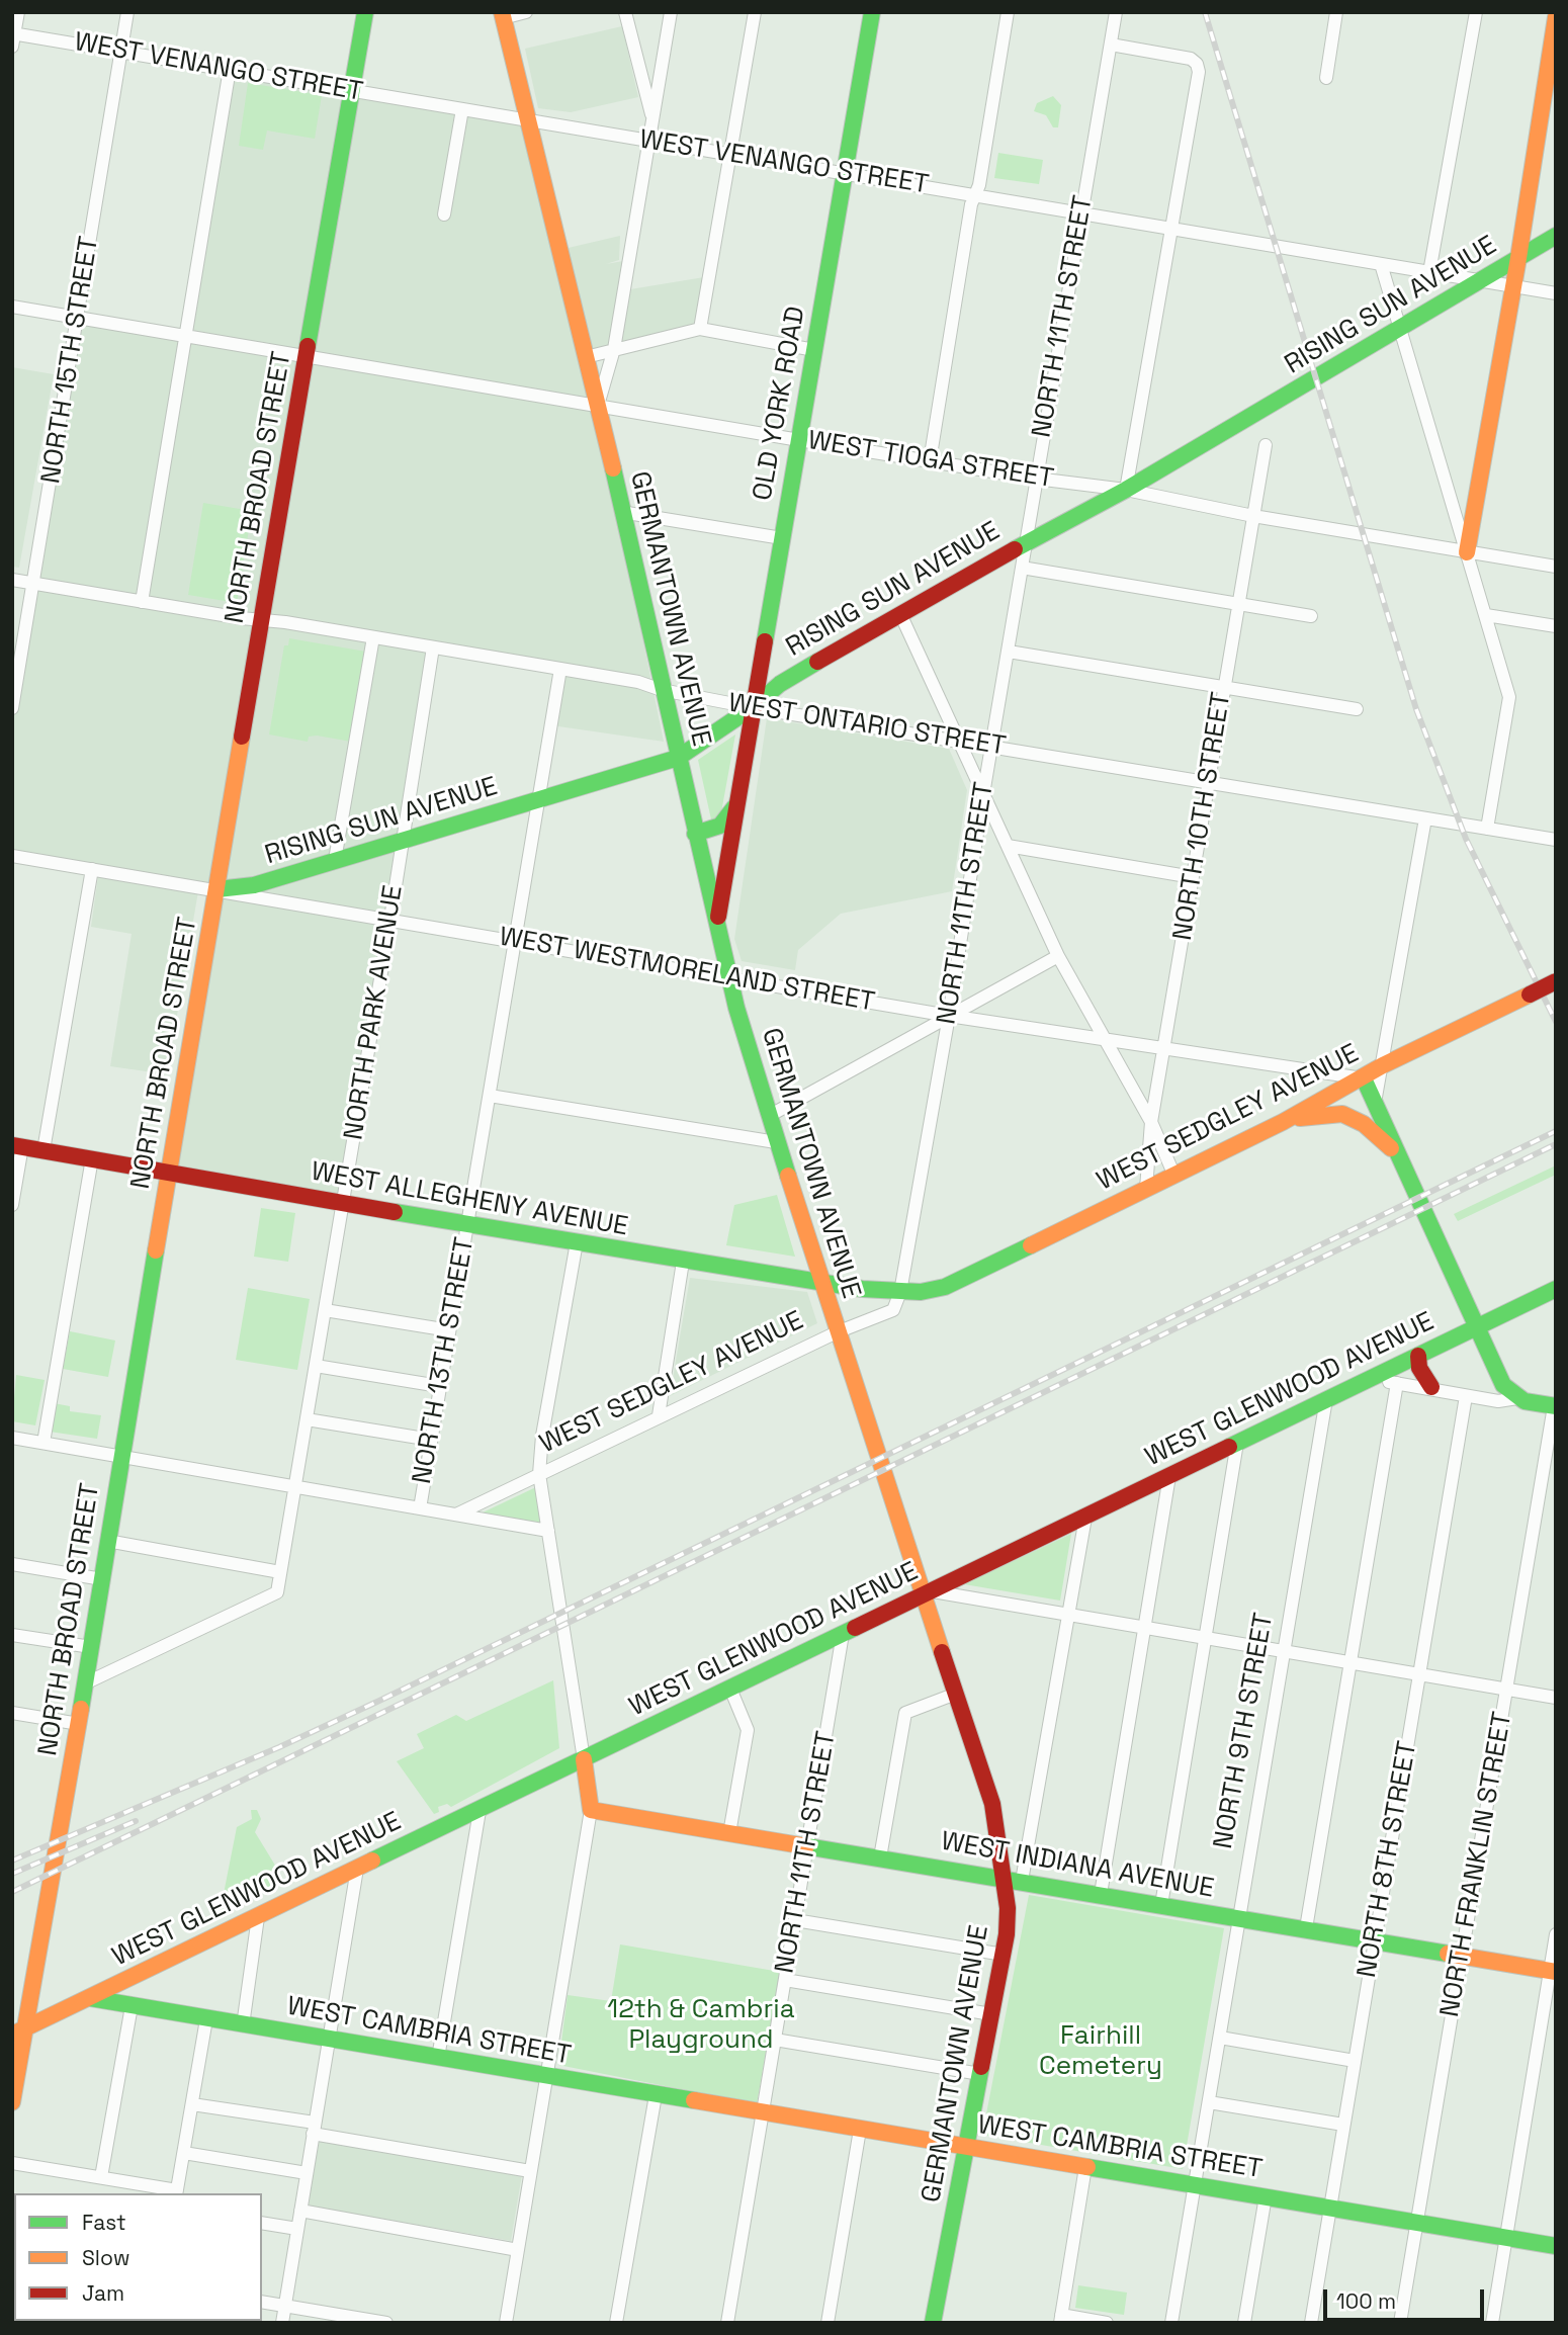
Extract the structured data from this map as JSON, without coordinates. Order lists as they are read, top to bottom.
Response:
{
  "streets": {
    "street": [
      "WEST VENANGO STREET",
      "RISING SUN AVENUE",
      "NORTH 11TH STREET",
      "NORTH 15TH STREET",
      "OLD YORK ROAD",
      "WEST TIOGA STREET",
      "NORTH BROAD STREET",
      "GERMANTOWN AVENUE",
      "WEST ONTARIO STREET",
      "NORTH 10TH STREET",
      "WEST WESTMORELAND STREET",
      "NORTH PARK AVENUE",
      "WEST SEDGLEY AVENUE",
      "WEST ALLEGHENY AVENUE",
      "NORTH 13TH STREET",
      "WEST GLENWOOD AVENUE",
      "NORTH 9TH STREET",
      "NORTH 8TH STREET",
      "NORTH FRANKLIN STREET",
      "WEST INDIANA AVENUE",
      "WEST CAMBRIA STREET"
    ]
  },
  "crossings": [
    ["WEST VENANGO STREET", "RISING SUN AVENUE"],
    ["WEST VENANGO STREET", "NORTH 11TH STREET"],
    ["WEST VENANGO STREET", "NORTH 15TH STREET"],
    ["WEST VENANGO STREET", "OLD YORK ROAD"],
    ["WEST VENANGO STREET", "NORTH BROAD STREET"],
    ["WEST VENANGO STREET", "GERMANTOWN AVENUE"],
    ["RISING SUN AVENUE", "NORTH 11TH STREET"],
    ["RISING SUN AVENUE", "OLD YORK ROAD"],
    ["RISING SUN AVENUE", "WEST TIOGA STREET"],
    ["RISING SUN AVENUE", "NORTH BROAD STREET"],
    ["RISING SUN AVENUE", "GERMANTOWN AVENUE"],
    ["RISING SUN AVENUE", "WEST ONTARIO STREET"],
    ["RISING SUN AVENUE", "WEST WESTMORELAND STREET"],
    ["RISING SUN AVENUE", "NORTH PARK AVENUE"],
    ["RISING SUN AVENUE", "NORTH 13TH STREET"],
    ["NORTH 11TH STREET", "WEST TIOGA STREET"],
    ["NORTH 11TH STREET", "WEST ONTARIO STREET"],
    ["NORTH 11TH STREET", "WEST WESTMORELAND STREET"],
    ["NORTH 11TH STREET", "WEST SEDGLEY AVENUE"],
    ["NORTH 11TH STREET", "WEST ALLEGHENY AVENUE"],
    ["NORTH 11TH STREET", "WEST GLENWOOD AVENUE"],
    ["NORTH 11TH STREET", "WEST INDIANA AVENUE"],
    ["NORTH 11TH STREET", "WEST CAMBRIA STREET"],
    ["NORTH 15TH STREET", "WEST TIOGA STREET"],
    ["NORTH 15TH STREET", "WEST ONTARIO STREET"],
    ["OLD YORK ROAD", "WEST TIOGA STREET"],
    ["OLD YORK ROAD", "GERMANTOWN AVENUE"],
    ["OLD YORK ROAD", "WEST ONTARIO STREET"],
    ["WEST TIOGA STREET", "NORTH BROAD STREET"],
    ["WEST TIOGA STREET", "GERMANTOWN AVENUE"],
    ["WEST TIOGA STREET", "NORTH 10TH STREET"],
    ["NORTH BROAD STREET", "WEST ONTARIO STREET"],
    ["NORTH BROAD STREET", "WEST WESTMORELAND STREET"],
    ["NORTH BROAD STREET", "NORTH PARK AVENUE"],
    ["NORTH BROAD STREET", "WEST ALLEGHENY AVENUE"],
    ["NORTH BROAD STREET", "WEST GLENWOOD AVENUE"],
    ["GERMANTOWN AVENUE", "WEST ONTARIO STREET"],
    ["GERMANTOWN AVENUE", "WEST WESTMORELAND STREET"],
    ["GERMANTOWN AVENUE", "WEST SEDGLEY AVENUE"],
    ["GERMANTOWN AVENUE", "WEST ALLEGHENY AVENUE"],
    ["GERMANTOWN AVENUE", "WEST GLENWOOD AVENUE"],
    ["GERMANTOWN AVENUE", "WEST INDIANA AVENUE"],
    ["GERMANTOWN AVENUE", "WEST CAMBRIA STREET"],
    ["WEST ONTARIO STREET", "NORTH 10TH STREET"],
    ["WEST ONTARIO STREET", "NORTH PARK AVENUE"],
    ["WEST ONTARIO STREET", "NORTH 13TH STREET"],
    ["NORTH 10TH STREET", "WEST WESTMORELAND STREET"],
    ["NORTH 10TH STREET", "WEST SEDGLEY AVENUE"],
    ["WEST WESTMORELAND STREET", "NORTH PARK AVENUE"],
    ["WEST WESTMORELAND STREET", "WEST SEDGLEY AVENUE"],
    ["WEST WESTMORELAND STREET", "NORTH 13TH STREET"],
    ["NORTH PARK AVENUE", "WEST ALLEGHENY AVENUE"],
    ["WEST SEDGLEY AVENUE", "WEST ALLEGHENY AVENUE"],
    ["WEST ALLEGHENY AVENUE", "NORTH 13TH STREET"],
    ["WEST GLENWOOD AVENUE", "NORTH 9TH STREET"],
    ["WEST GLENWOOD AVENUE", "WEST CAMBRIA STREET"],
    ["NORTH 9TH STREET", "WEST INDIANA AVENUE"],
    ["NORTH 9TH STREET", "WEST CAMBRIA STREET"],
    ["NORTH 8TH STREET", "WEST INDIANA AVENUE"],
    ["NORTH 8TH STREET", "WEST CAMBRIA STREET"],
    ["NORTH FRANKLIN STREET", "WEST INDIANA AVENUE"],
    ["NORTH FRANKLIN STREET", "WEST CAMBRIA STREET"]
  ],
  "parks": ["12th & Cambria Playground", "Fairhill Cemetery"],
  "legend": ["Fast", "Slow", "Jam"],
  "scale_bar": "100 m"
}
